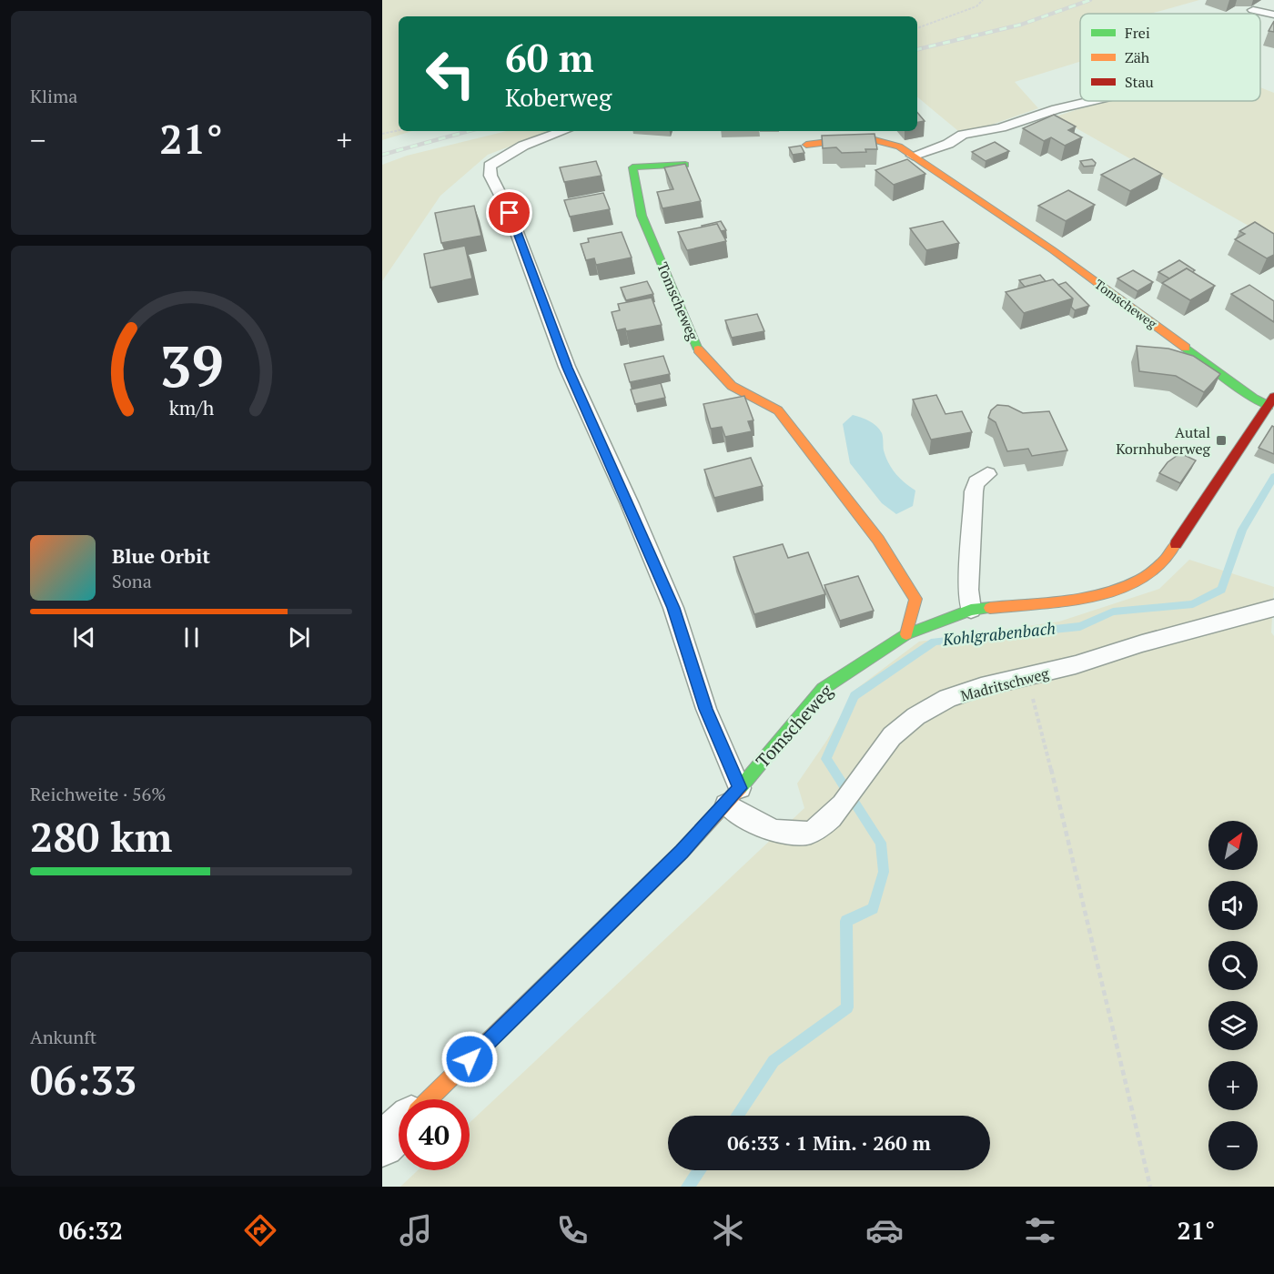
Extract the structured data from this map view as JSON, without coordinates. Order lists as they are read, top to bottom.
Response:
{
  "streets": {
    "street": ["Tomscheweg"],
    "lane": ["Madritschweg"]
  },
  "crossings": [
    ["Tomscheweg", "Madritschweg"]
  ],
  "water": ["Kohlgrabenbach"],
  "places": {
    "transit": ["Autal Kornhuberweg"]
  },
  "legend": ["Frei", "Zäh", "Stau"],
  "north": "top right",
  "page": {
    "tile": [
      "Klima",
      ["Reichweite · 56%", "280 km"],
      ["Ankunft", "06:33"]
    ],
    "turn": ["60 m", "Koberweg"],
    "heat": ["−", "21°", "+"],
    "song": ["Blue Orbit", "Sona"],
    "map_buttons": ["+", "−"],
    "limit": "40",
    "trip": "06:33 · 1 Min. · 260 m",
    "tabs": ["06:32", "21°"],
    "gauge": ["39", "km/h"]
  }
}
